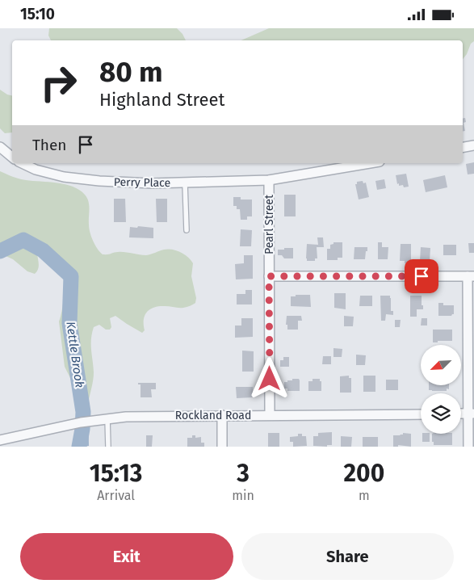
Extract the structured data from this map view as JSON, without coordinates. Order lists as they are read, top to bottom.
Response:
{
  "streets": {
    "street": ["Perry Place", "Pearl Street", "Rockland Road"]
  },
  "crossings": [
    ["Perry Place", "Pearl Street"],
    ["Pearl Street", "Rockland Road"]
  ],
  "water": ["Kettle Brook"],
  "north": "bottom left",
  "page": {
    "status": "15:10",
    "turn": ["80 m", "Highland Street"],
    "then": "Then",
    "eta": [
      "15:13",
      "Arrival",
      "3",
      "min",
      "200",
      "m"
    ],
    "buttons": ["Exit", "Share"]
  }
}
